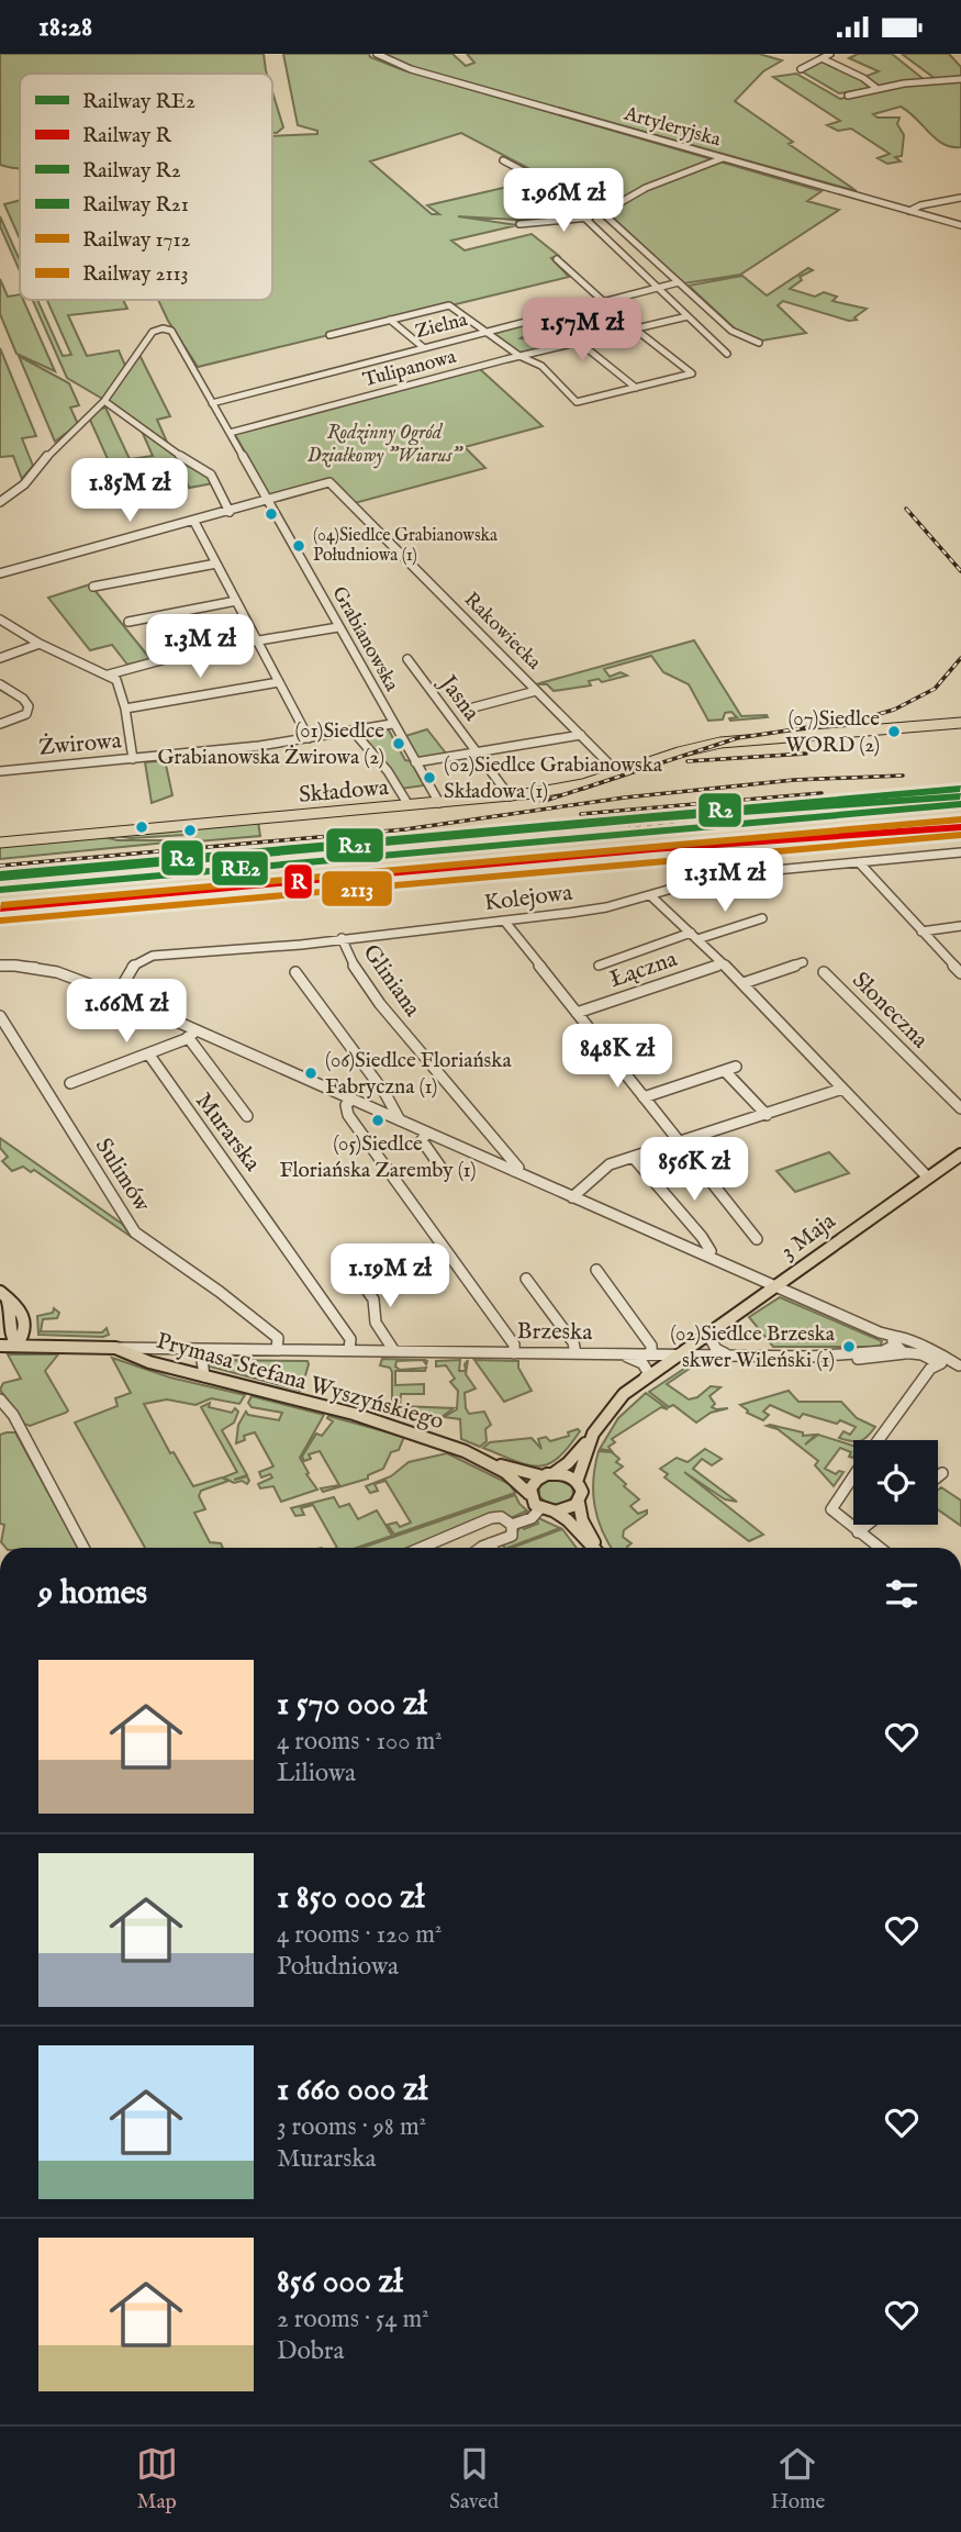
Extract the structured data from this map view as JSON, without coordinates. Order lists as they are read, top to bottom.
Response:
{
  "streets": {
    "main road": [
      "Składowa",
      "3 Maja",
      "Brzeska",
      "Prymasa Stefana Wyszyńskiego"
    ],
    "street": [
      "Artyleryjska",
      "Zielna",
      "Tulipanowa",
      "Rakowiecka",
      "Grabianowska",
      "Jasna",
      "Żwirowa",
      "Kolejowa",
      "Łączna",
      "Gliniana",
      "Słoneczna",
      "Murarska",
      "Sulimów"
    ]
  },
  "crossings": [
    ["Zielna", "Grabianowska"],
    ["Tulipanowa", "Grabianowska"],
    ["Rakowiecka", "Grabianowska"],
    ["Rakowiecka", "Składowa"],
    ["Grabianowska", "Żwirowa"],
    ["Grabianowska", "Składowa"],
    ["Jasna", "Składowa"],
    ["Kolejowa", "Gliniana"],
    ["Murarska", "Brzeska"],
    ["Sulimów", "Brzeska"],
    ["3 Maja", "Brzeska"],
    ["Brzeska", "Prymasa Stefana Wyszyńskiego"]
  ],
  "parks": ["Rodzinny Ogród Działkowy \"Wiarus\""],
  "places": [
    "(04)Siedlce Grabianowska Południowa (1)",
    "(07)Siedlce WORD (2)",
    "(01)Siedlce Grabianowska Żwirowa (2)",
    "(02)Siedlce Grabianowska Składowa (1)",
    "(06)Siedlce Floriańska Fabryczna (1)",
    "(05)Siedlce Floriańska Zaremby (1)",
    "(02)Siedlce Brzeska skwer Wileński (1)"
  ],
  "lines": [
    "rail line R2",
    "rail line R21",
    "rail line RE2",
    "rail line 1712",
    "rail line R",
    "rail line 2113"
  ],
  "legend": [
    "Railway RE2",
    "Railway R",
    "Railway R2",
    "Railway R21",
    "Railway 1712",
    "Railway 2113"
  ],
  "page": {
    "status": "18:28",
    "price": [
      "1.96M zł",
      "1.57M zł",
      "1.85M zł",
      "1.3M zł",
      "1.31M zł",
      "1.66M zł",
      "848K zł",
      "856K zł",
      "1.19M zł"
    ],
    "heading": "9 homes",
    "list": [
      {
        "name": "1 570 000 zł",
        "note": "4 rooms · 100 m² · Liliowa"
      },
      {
        "name": "1 850 000 zł",
        "note": "4 rooms · 120 m² · Południowa"
      },
      {
        "name": "1 660 000 zł",
        "note": "3 rooms · 98 m² · Murarska"
      },
      {
        "name": "856 000 zł",
        "note": "2 rooms · 54 m² · Dobra"
      }
    ],
    "tabs": ["Map", "Saved", "Home"]
  }
}
